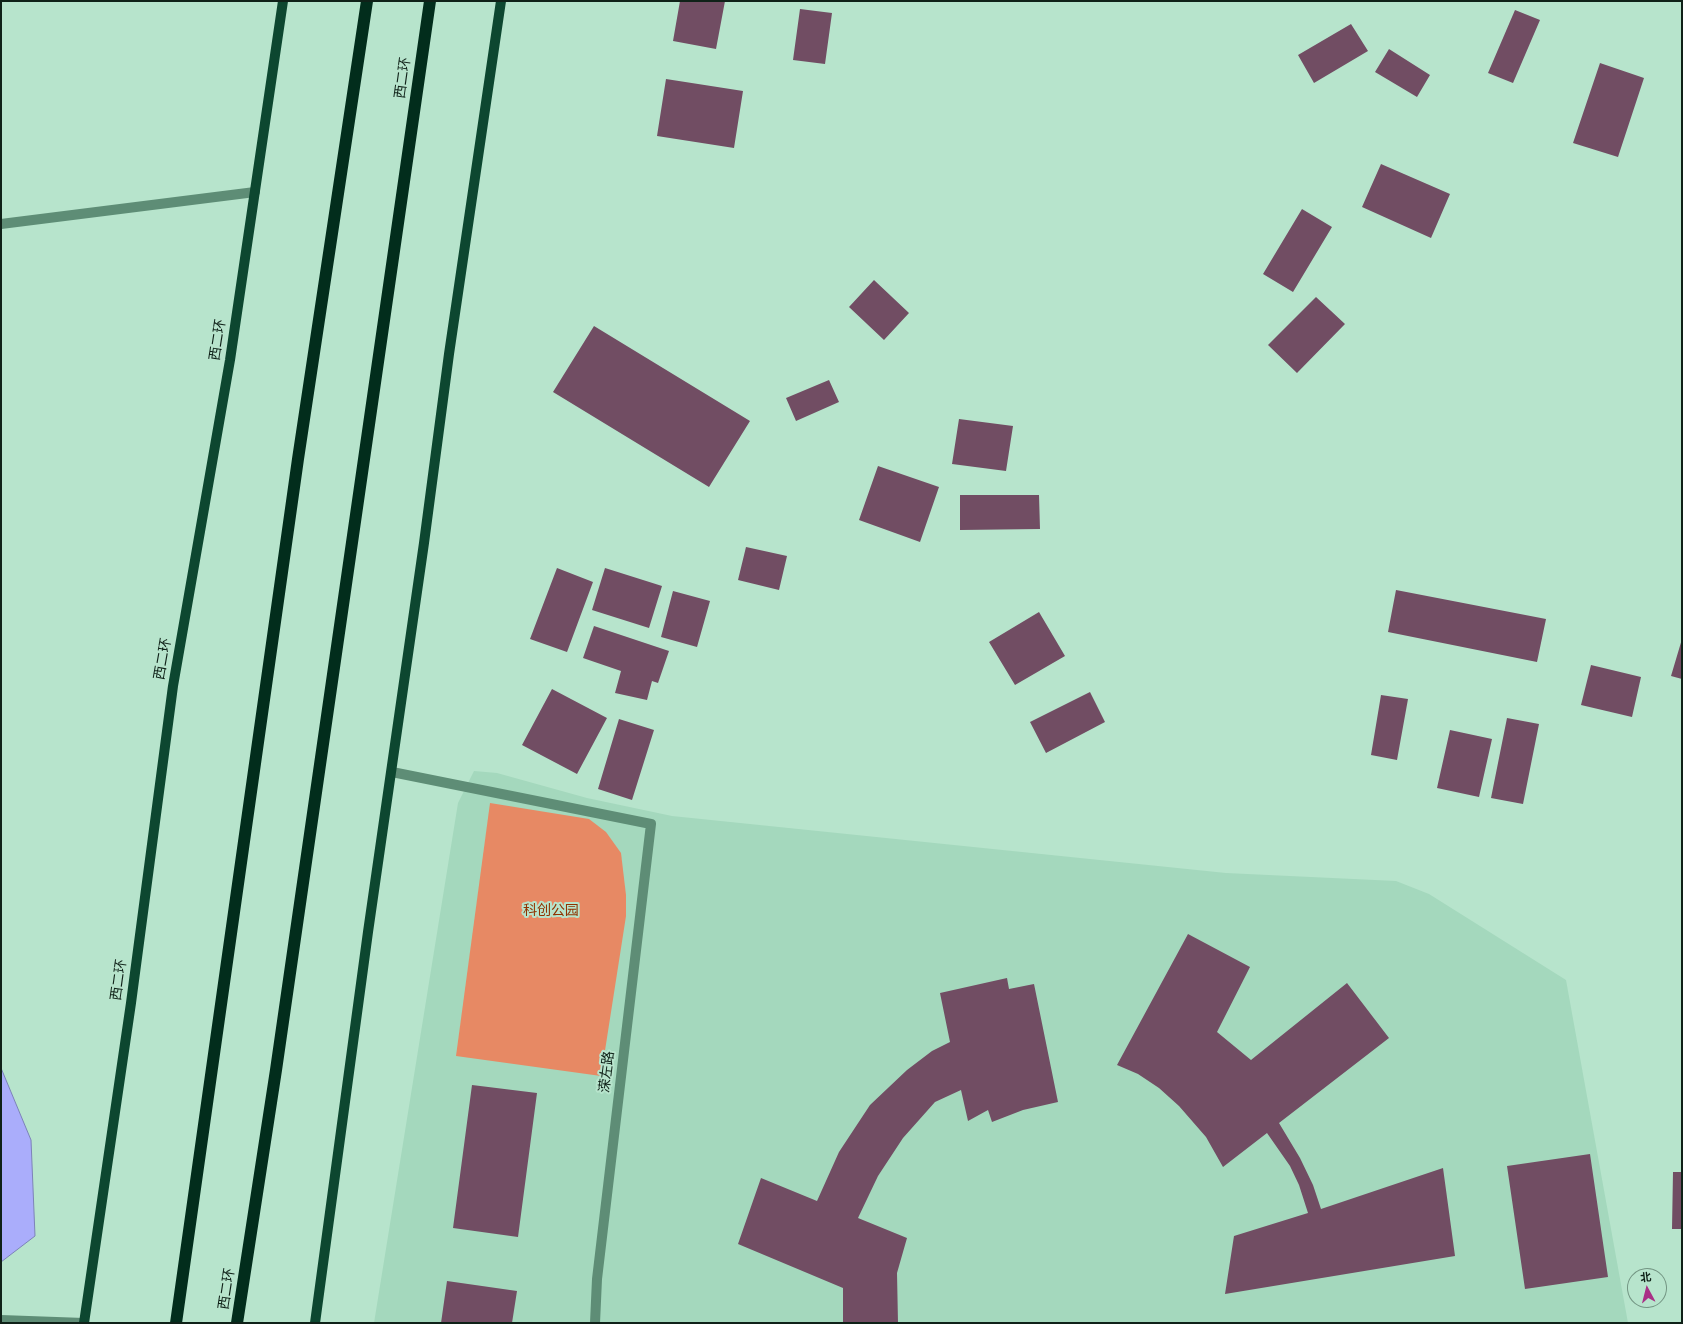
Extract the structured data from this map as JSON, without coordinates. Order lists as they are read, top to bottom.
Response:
{
  "streets": {
    "highway": ["西二环"],
    "street": ["溁左路"]
  },
  "parks": ["科创公园"],
  "north": "top"
}
